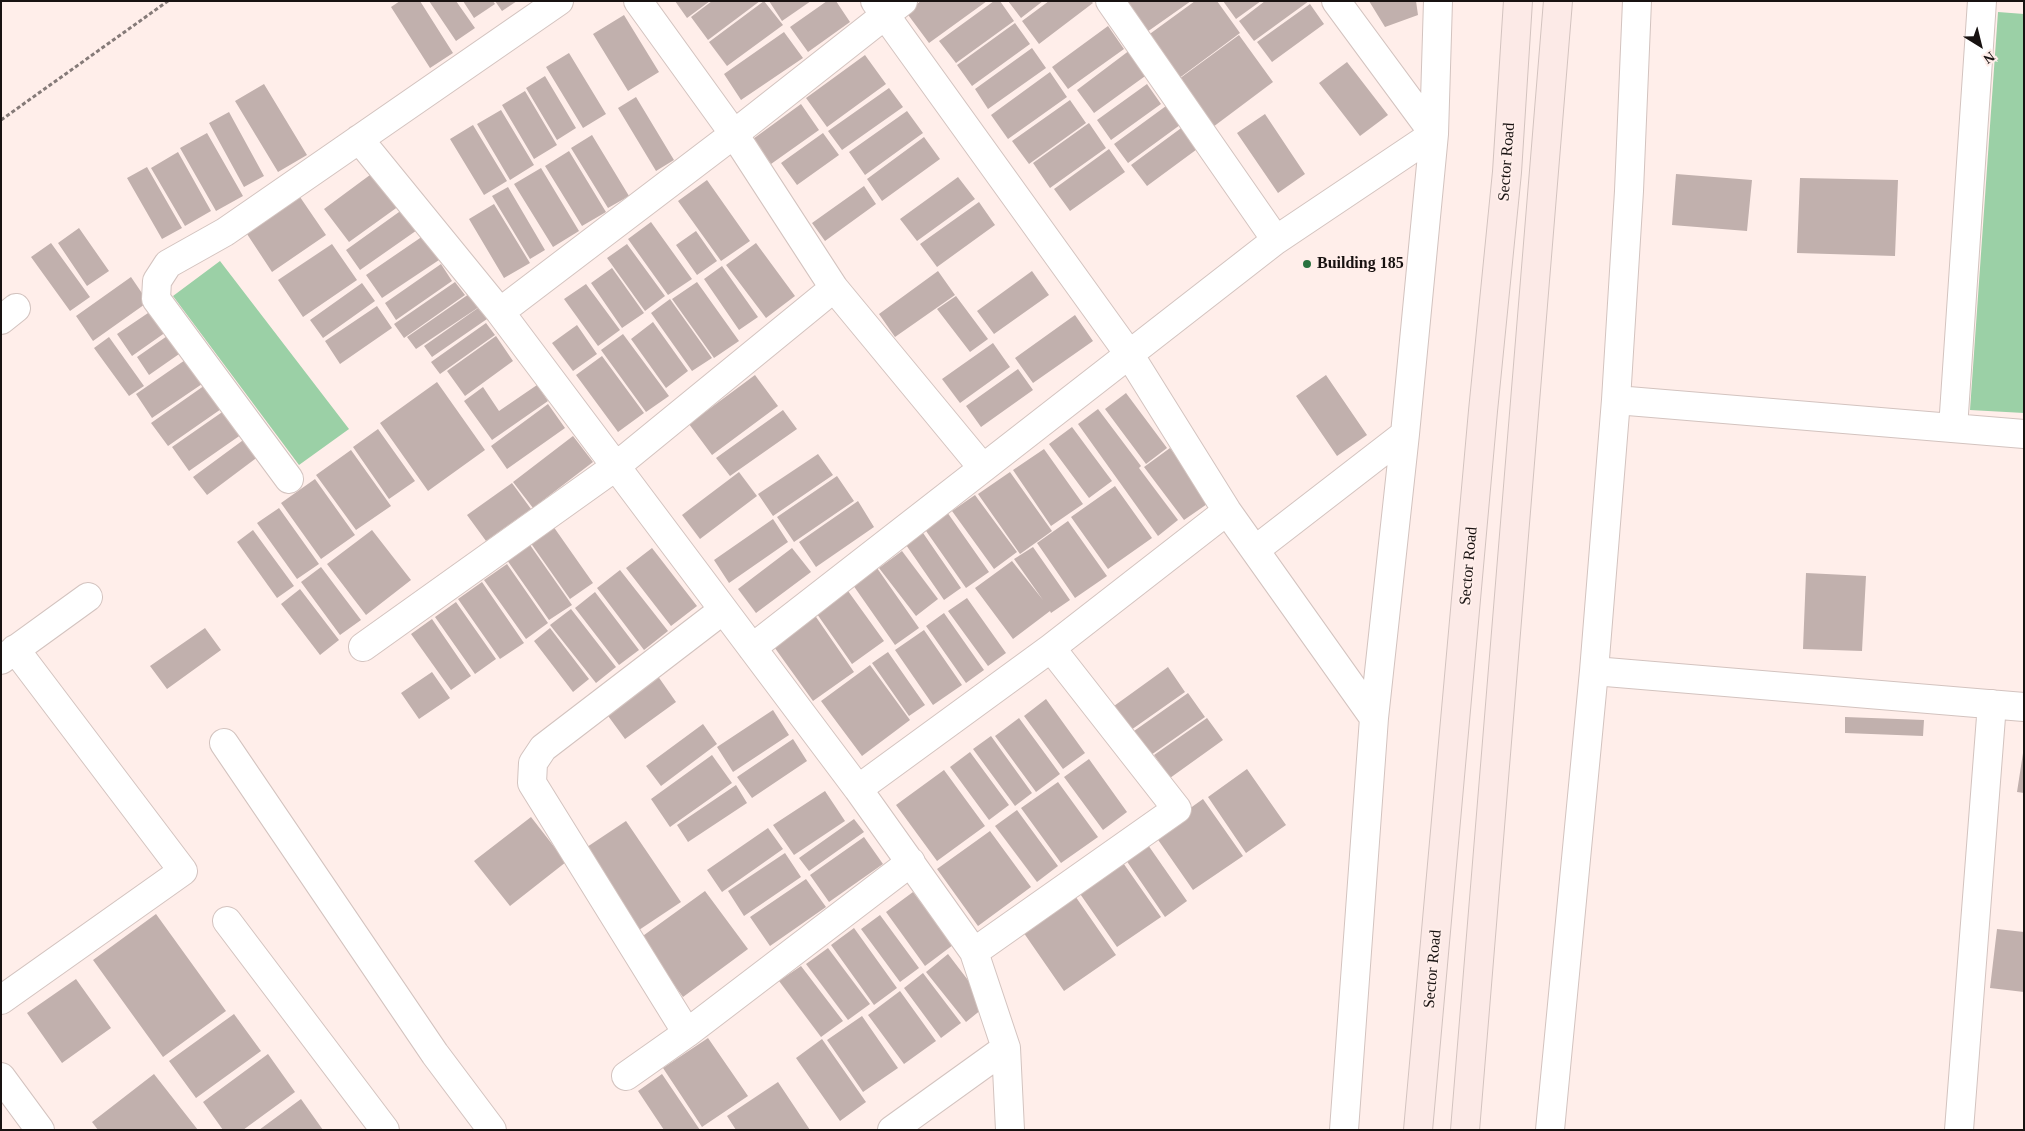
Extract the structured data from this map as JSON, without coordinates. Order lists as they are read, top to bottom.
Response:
{
  "streets": {
    "main road": ["Sector Road"]
  },
  "places": ["Building 185"],
  "north": "bottom right"
}
